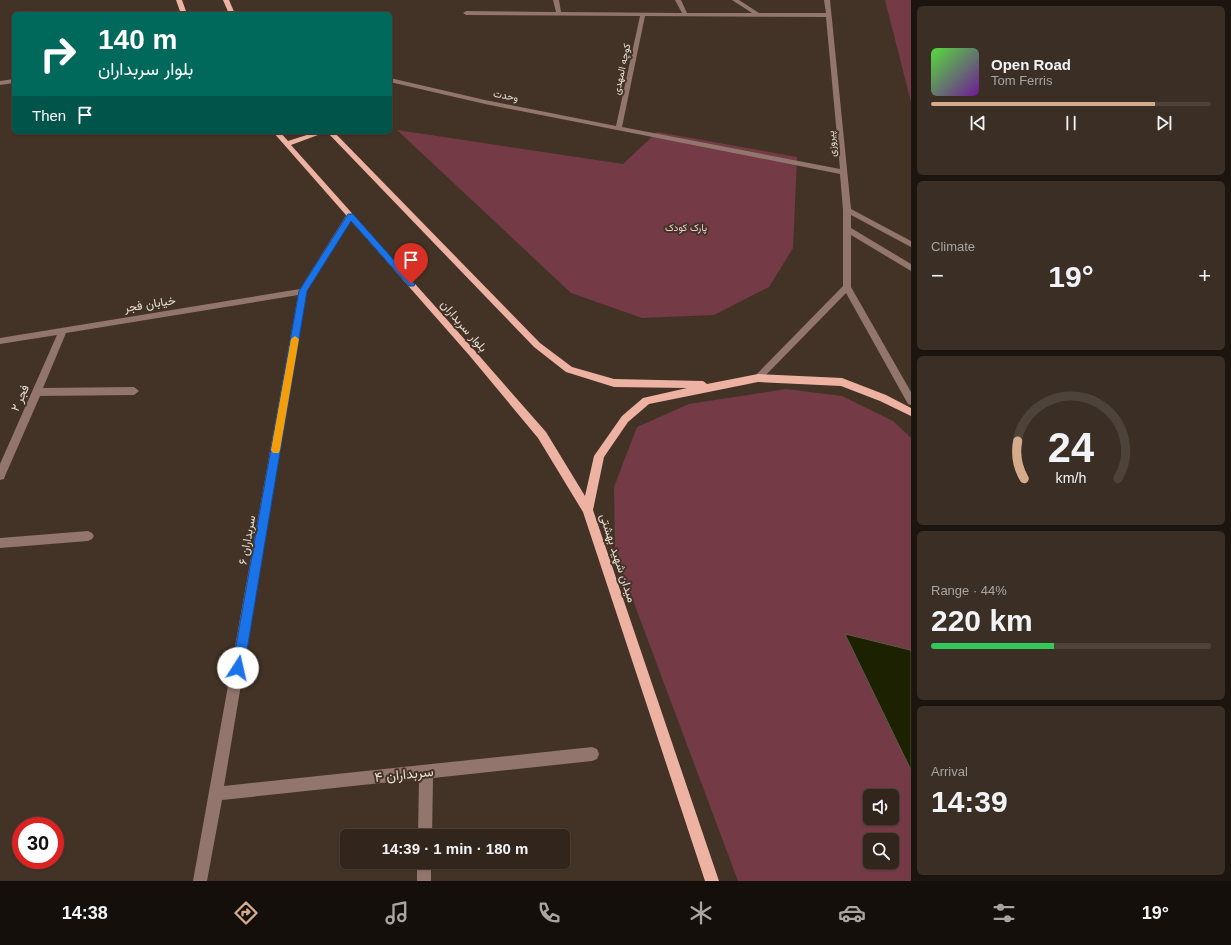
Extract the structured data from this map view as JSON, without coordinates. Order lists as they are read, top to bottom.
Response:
{
  "streets": {
    "main road": ["بلوار سربداران", "میدان شهید بهشتی"],
    "street": [
      "کوچه المهدی",
      "وحدت",
      "پیروزی",
      "خیابان فجر",
      "فجر ۲",
      "سربداران ۶",
      "سربداران ۴"
    ]
  },
  "crossings": [
    ["کوچه المهدی", "وحدت"],
    ["وحدت", "پیروزی"],
    ["خیابان فجر", "فجر ۲"],
    ["خیابان فجر", "سربداران ۶"],
    ["بلوار سربداران", "سربداران ۶"],
    ["بلوار سربداران", "میدان شهید بهشتی"],
    ["سربداران ۶", "سربداران ۴"]
  ],
  "parks": ["پارک کودک"],
  "page": {
    "turn": ["140 m", "بلوار سربداران"],
    "song": ["Open Road", "Tom Ferris"],
    "then": "Then",
    "tile": [
      "Climate",
      ["Range · 44%", "220 km"],
      ["Arrival", "14:39"]
    ],
    "heat": ["−", "19°", "+"],
    "limit": "30",
    "trip": "14:39 · 1 min · 180 m",
    "tabs": ["14:38", "19°"],
    "gauge": ["24", "km/h"]
  }
}
